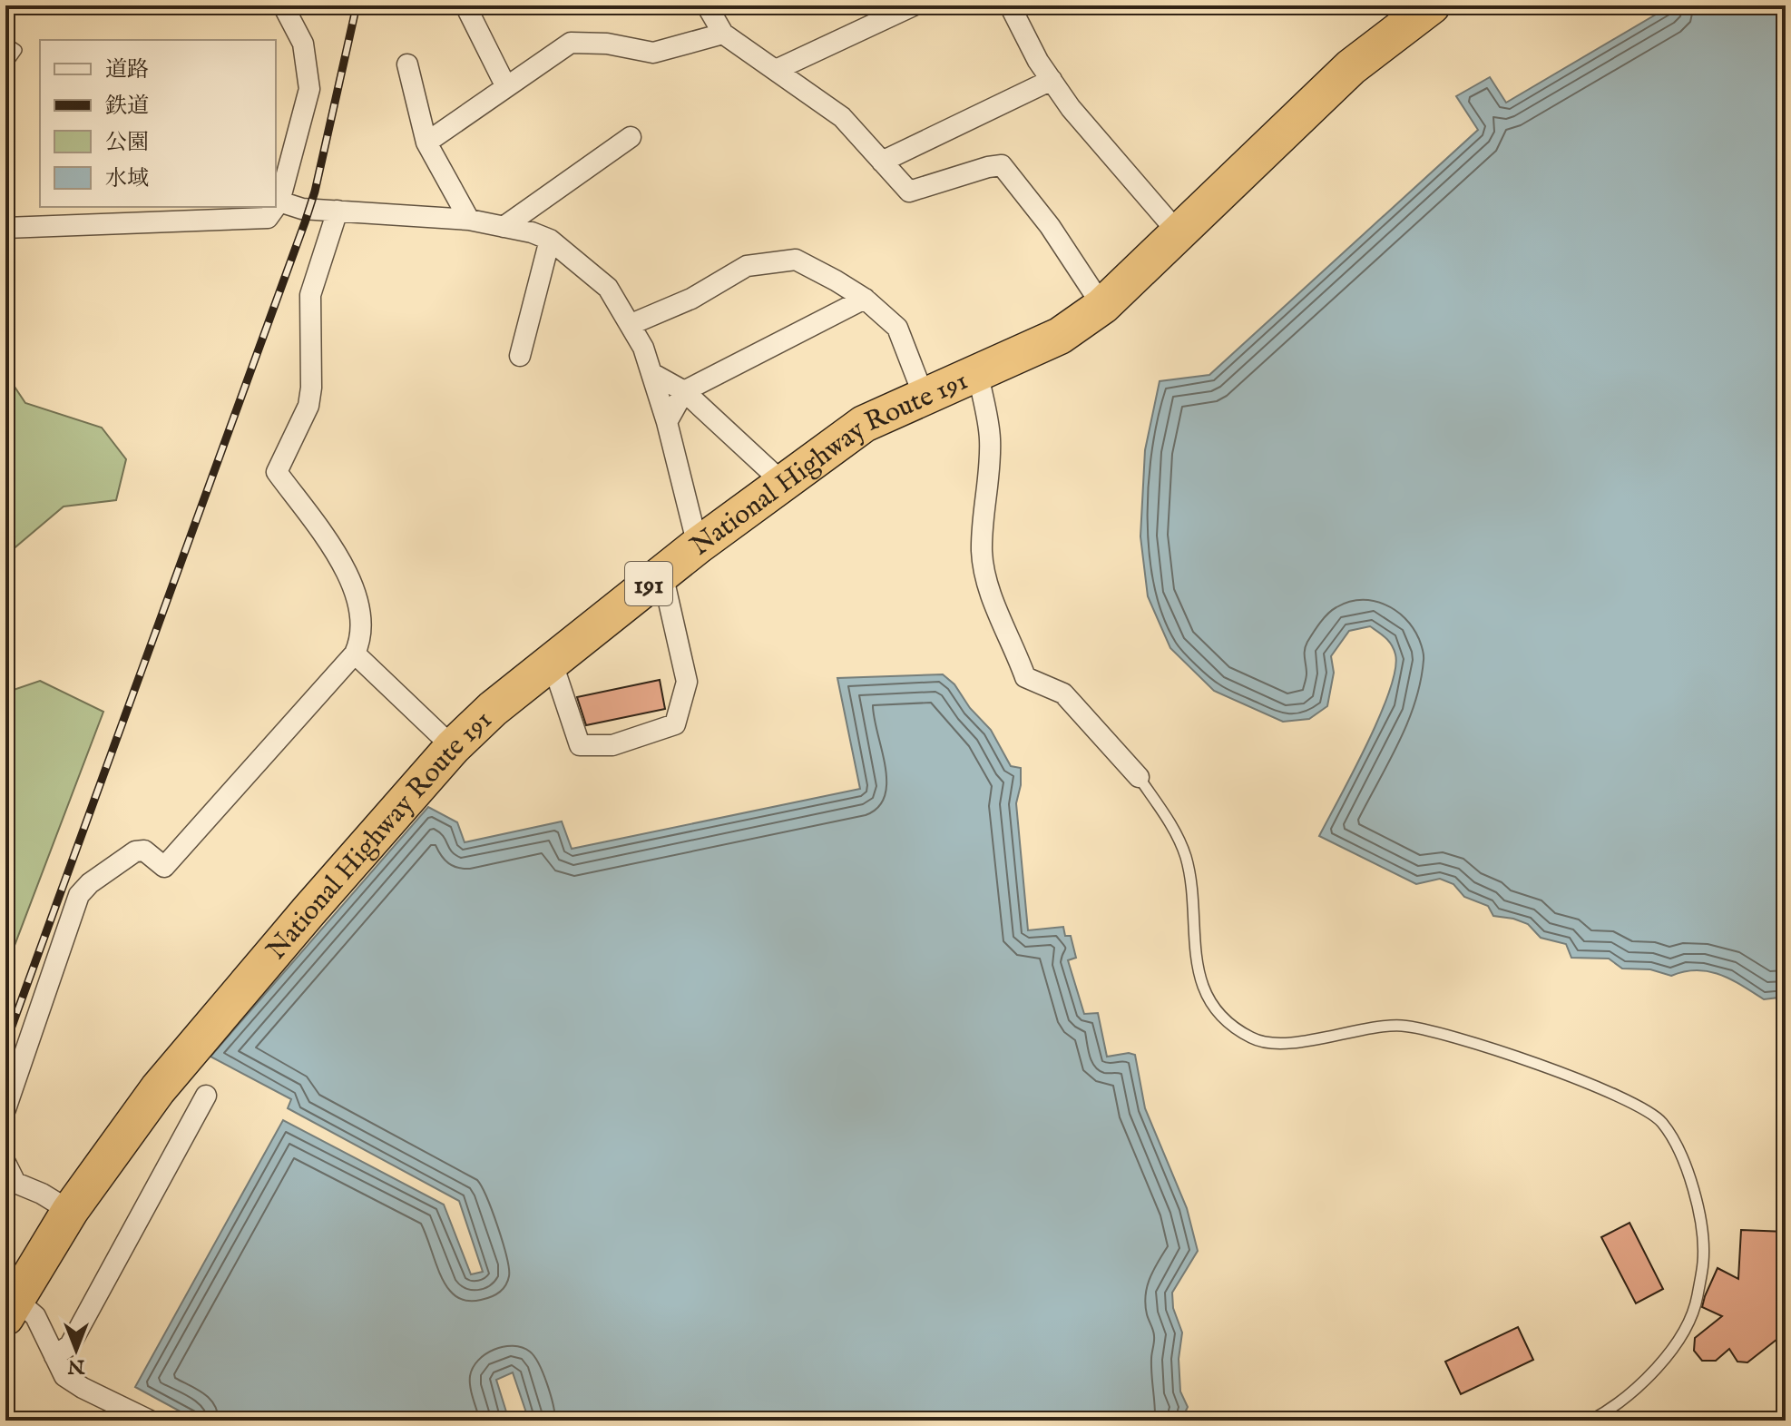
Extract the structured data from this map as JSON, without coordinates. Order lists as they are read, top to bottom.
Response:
{
  "streets": {
    "highway": ["National Highway Route 191", "191"]
  },
  "legend": [
    "道路",
    "鉄道",
    "公園",
    "水域"
  ],
  "north": "bottom"
}
